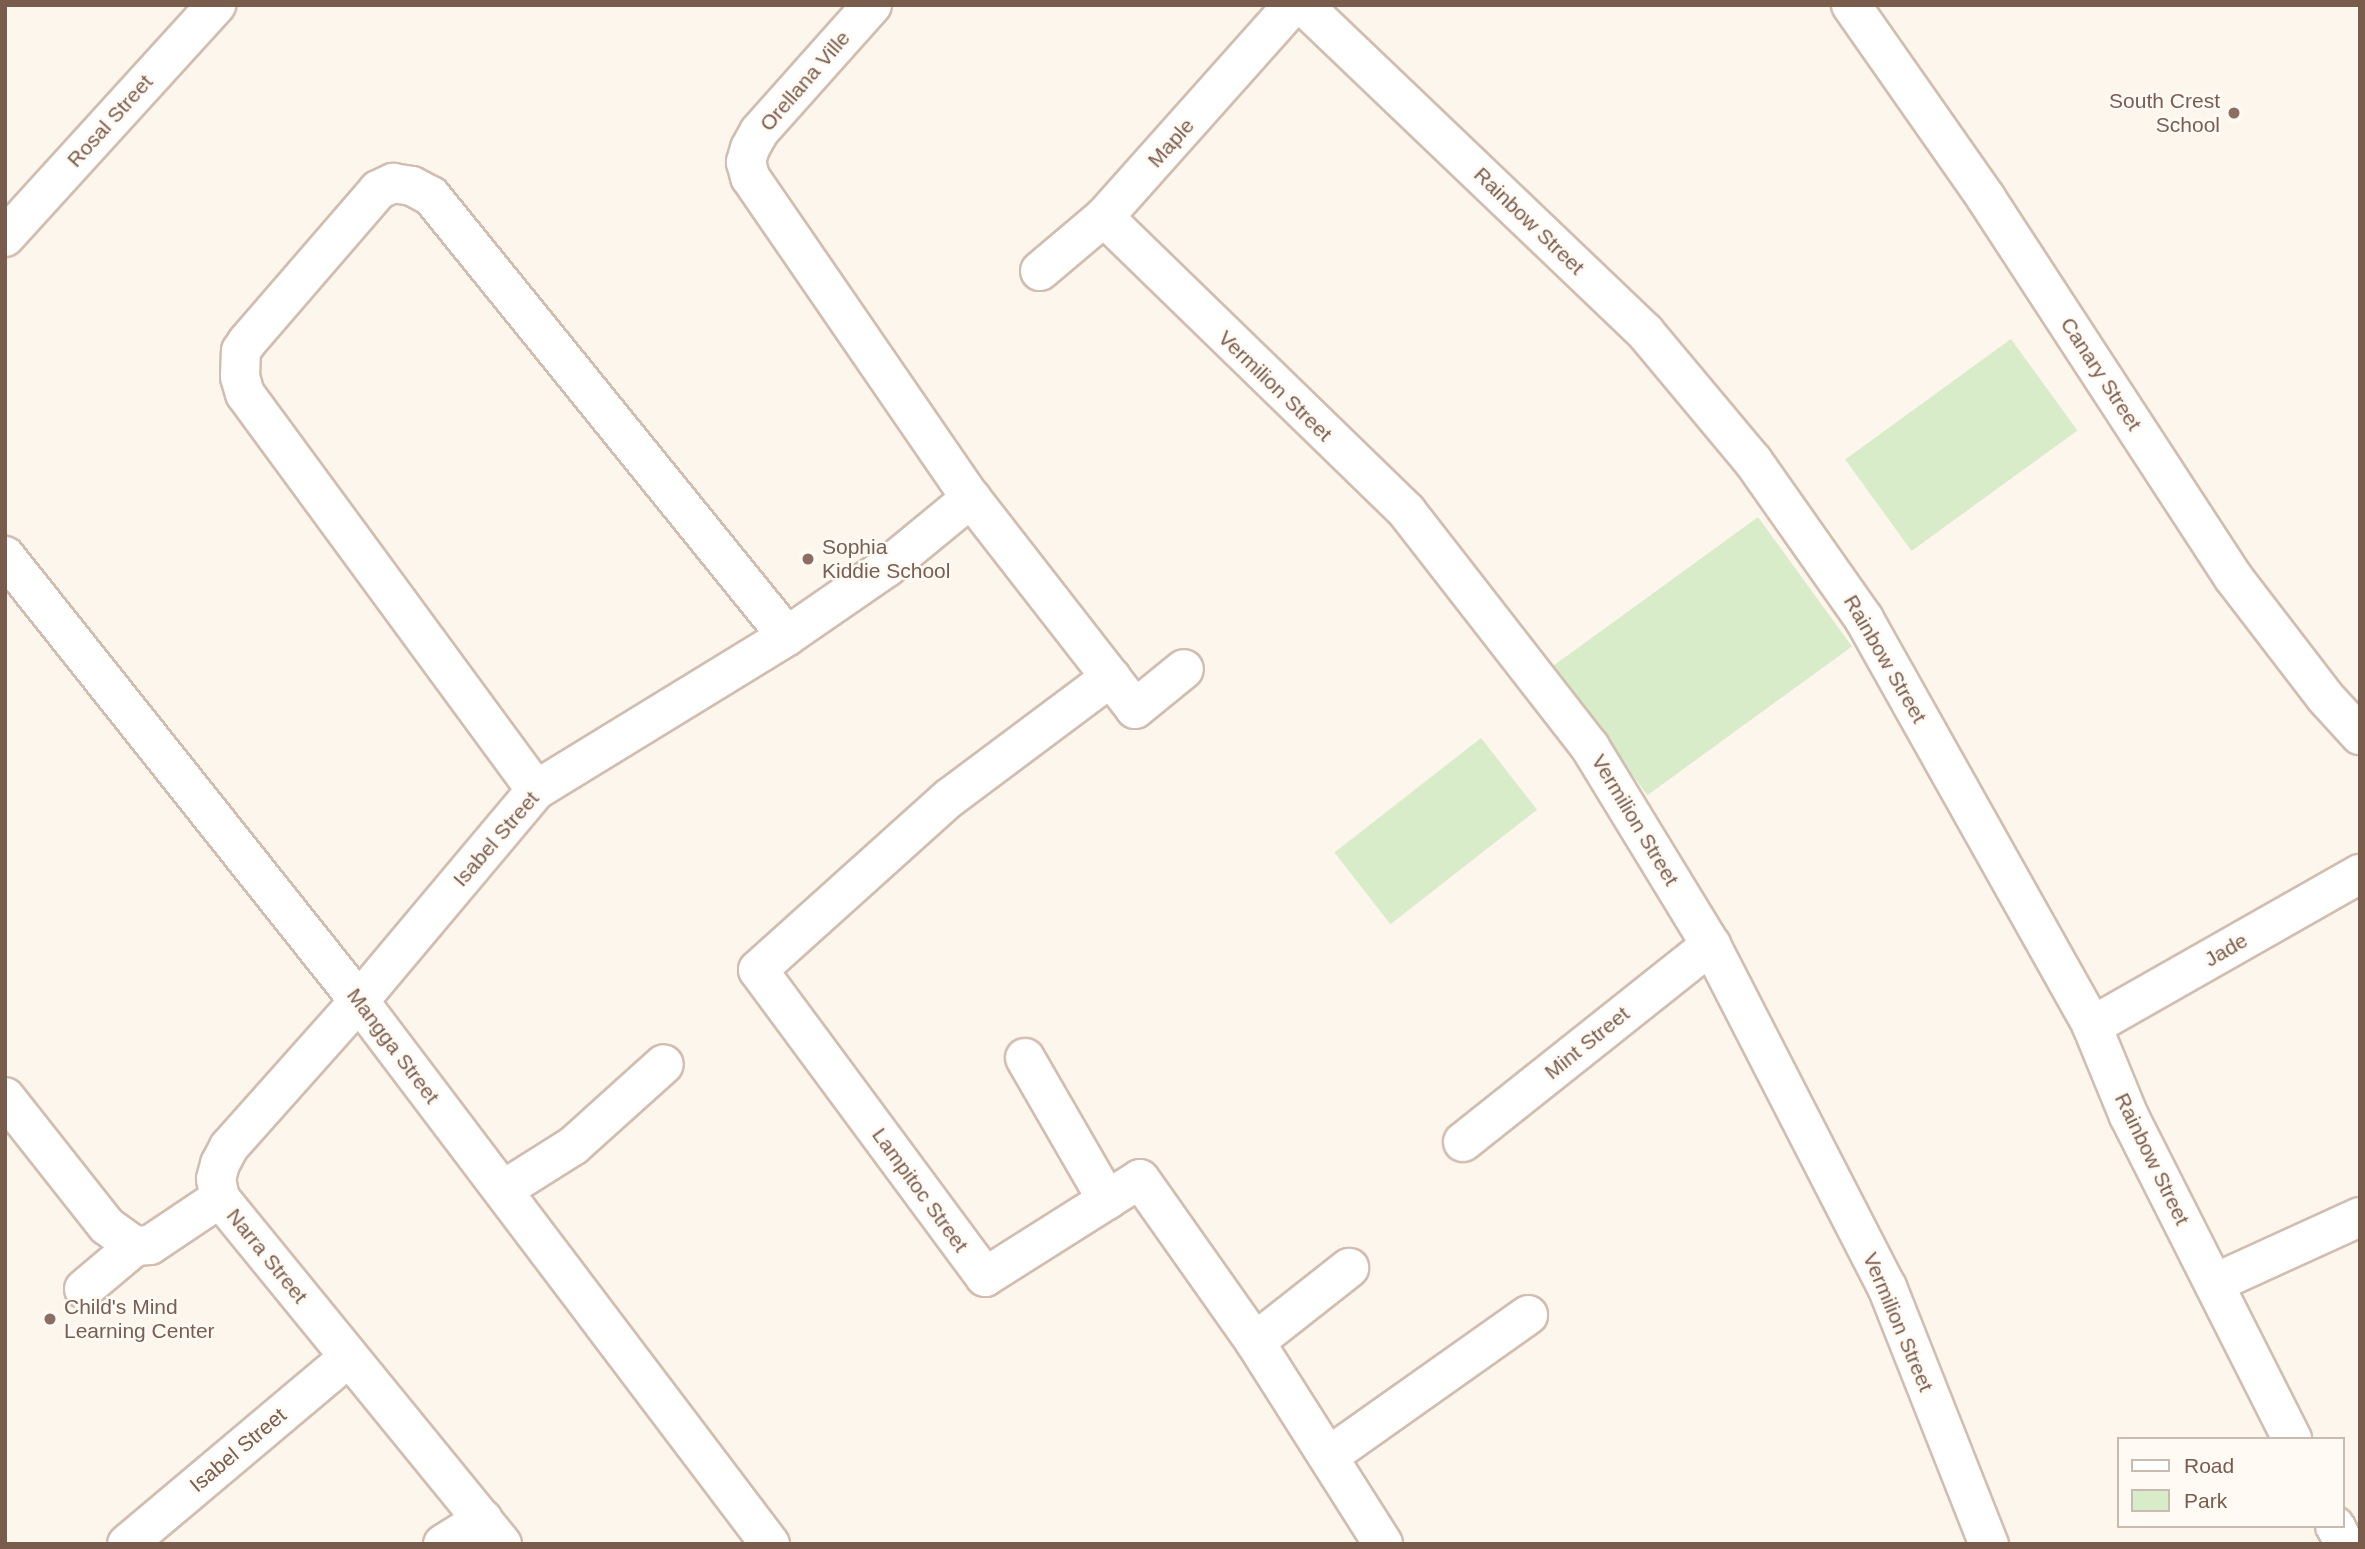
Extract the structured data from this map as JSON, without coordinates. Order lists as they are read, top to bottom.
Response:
{
  "streets": {
    "street": [
      "Orellana Ville",
      "Rosal Street",
      "Maple",
      "Rainbow Street",
      "Canary Street",
      "Vermilion Street",
      "Isabel Street",
      "Jade",
      "Mint Street",
      "Mangga Street",
      "Lampitoc Street",
      "Narra Street"
    ]
  },
  "crossings": [
    ["Orellana Ville", "Isabel Street"],
    ["Maple", "Vermilion Street"],
    ["Rainbow Street", "Jade"],
    ["Vermilion Street", "Mint Street"],
    ["Isabel Street", "Mangga Street"],
    ["Isabel Street", "Narra Street"]
  ],
  "places": ["South Crest School", "Sophia Kiddie School", "Child's Mind Learning Center"],
  "legend": ["Road", "Park"]
}
